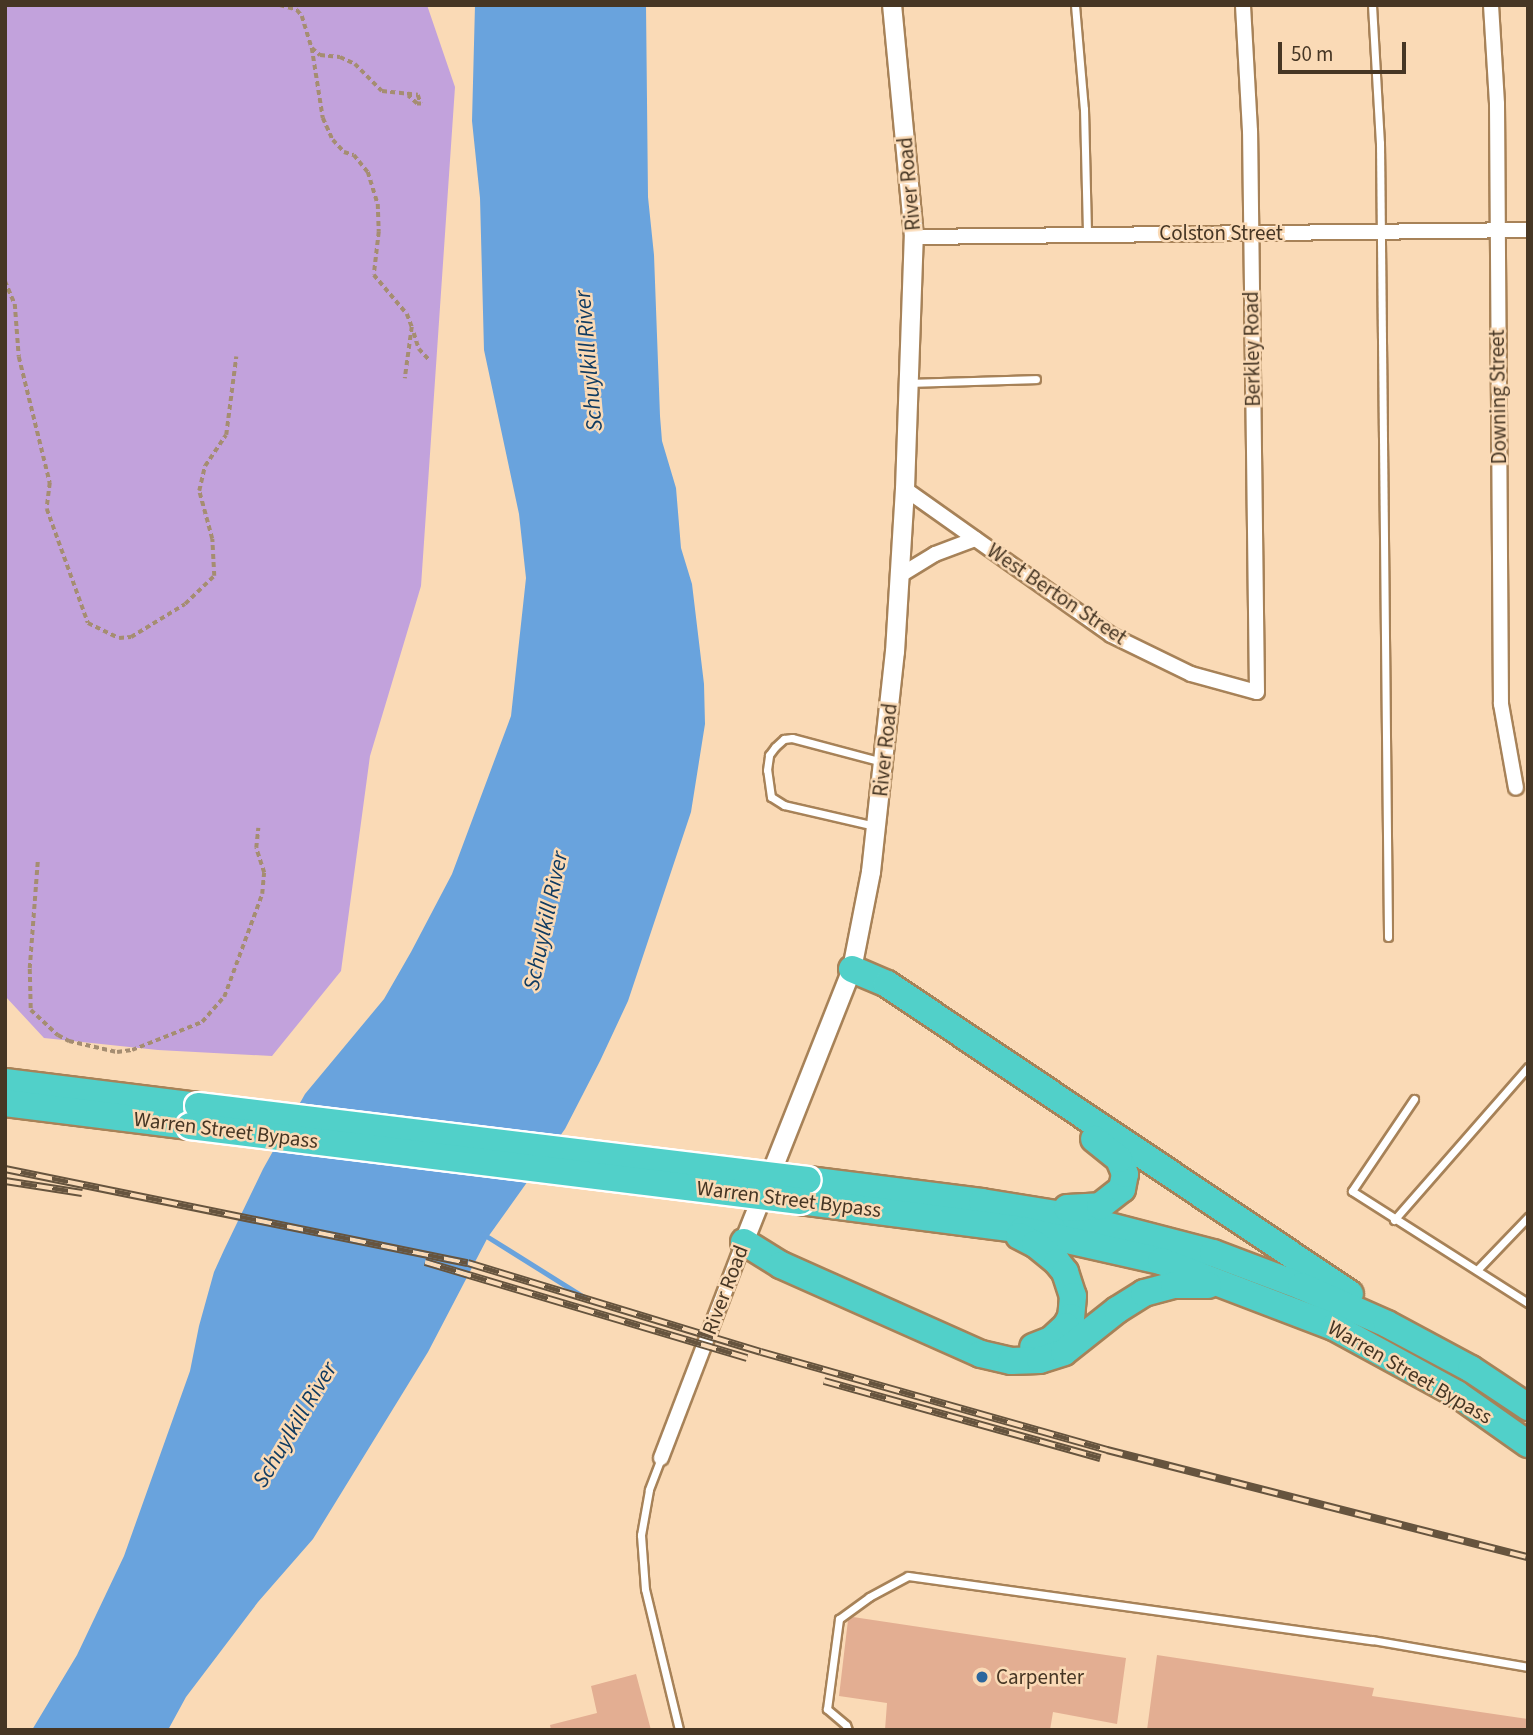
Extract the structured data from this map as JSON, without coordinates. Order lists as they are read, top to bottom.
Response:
{
  "streets": {
    "highway": ["Warren Street Bypass"],
    "street": [
      "River Road",
      "Colston Street",
      "Berkley Road",
      "Downing Street",
      "West Berton Street"
    ]
  },
  "crossings": [
    ["River Road", "Colston Street"],
    ["River Road", "West Berton Street"],
    ["Colston Street", "Berkley Road"],
    ["Colston Street", "Downing Street"],
    ["Berkley Road", "West Berton Street"]
  ],
  "water": ["Schuylkill River"],
  "places": ["Carpenter"],
  "scale_bar": "50 m"
}
